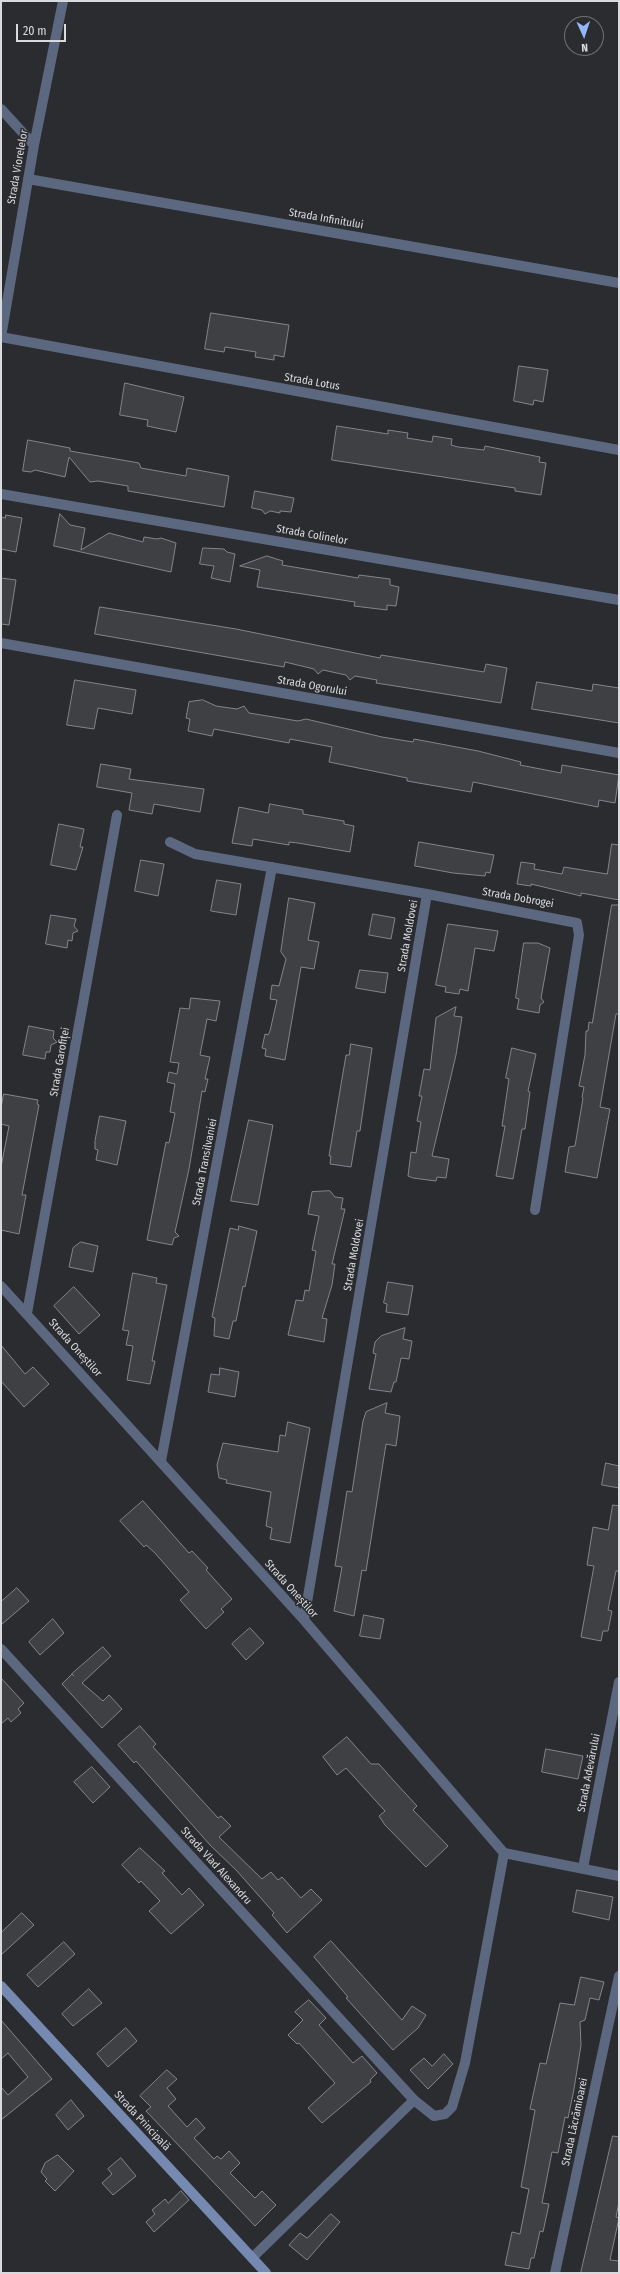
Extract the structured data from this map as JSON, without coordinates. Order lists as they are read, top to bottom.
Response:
{
  "streets": {
    "main road": ["Strada Principală"],
    "street": [
      "Strada Viorelelor",
      "Strada Infinitului",
      "Strada Lotus",
      "Strada Colinelor",
      "Strada Ogorului",
      "Strada Dobrogei",
      "Strada Moldovei",
      "Strada Garofiței",
      "Strada Transilvaniei",
      "Strada Oneștilor",
      "Strada Adevărului",
      "Strada Vlad Alexandru",
      "Strada Lăcrămioarei"
    ]
  },
  "crossings": [
    ["Strada Viorelelor", "Strada Infinitului"],
    ["Strada Viorelelor", "Strada Lotus"],
    ["Strada Dobrogei", "Strada Moldovei"],
    ["Strada Dobrogei", "Strada Transilvaniei"],
    ["Strada Moldovei", "Strada Oneștilor"],
    ["Strada Garofiței", "Strada Oneștilor"],
    ["Strada Transilvaniei", "Strada Oneștilor"],
    ["Strada Oneștilor", "Strada Vlad Alexandru"]
  ],
  "scale_bar": "20 m",
  "north": "bottom"
}
